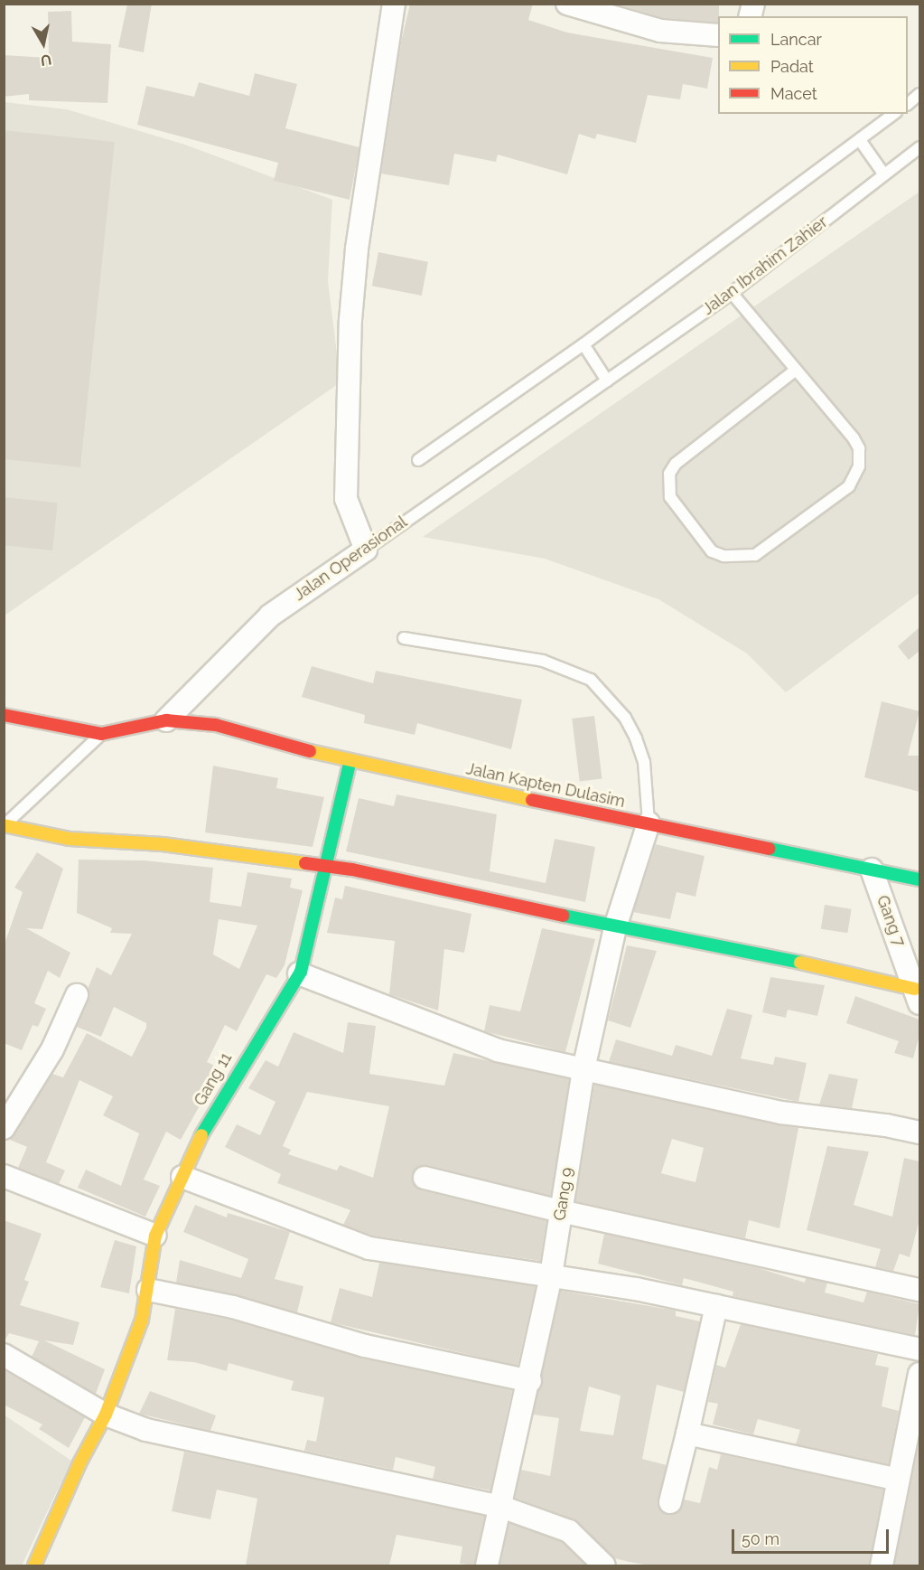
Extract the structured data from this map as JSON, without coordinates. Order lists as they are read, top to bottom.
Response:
{
  "streets": {
    "street": [
      "Jalan Operasional",
      "Jalan Kapten Dulasim",
      "Gang 7",
      "Gang 11",
      "Gang 9"
    ],
    "lane": ["Jalan Ibrahim Zahier"]
  },
  "crossings": [
    ["Jalan Ibrahim Zahier", "Jalan Operasional"],
    ["Jalan Operasional", "Jalan Kapten Dulasim"],
    ["Jalan Kapten Dulasim", "Gang 7"],
    ["Jalan Kapten Dulasim", "Gang 11"],
    ["Jalan Kapten Dulasim", "Gang 9"]
  ],
  "legend": ["Lancar", "Padat", "Macet"],
  "scale_bar": "50 m",
  "north": "bottom"
}
